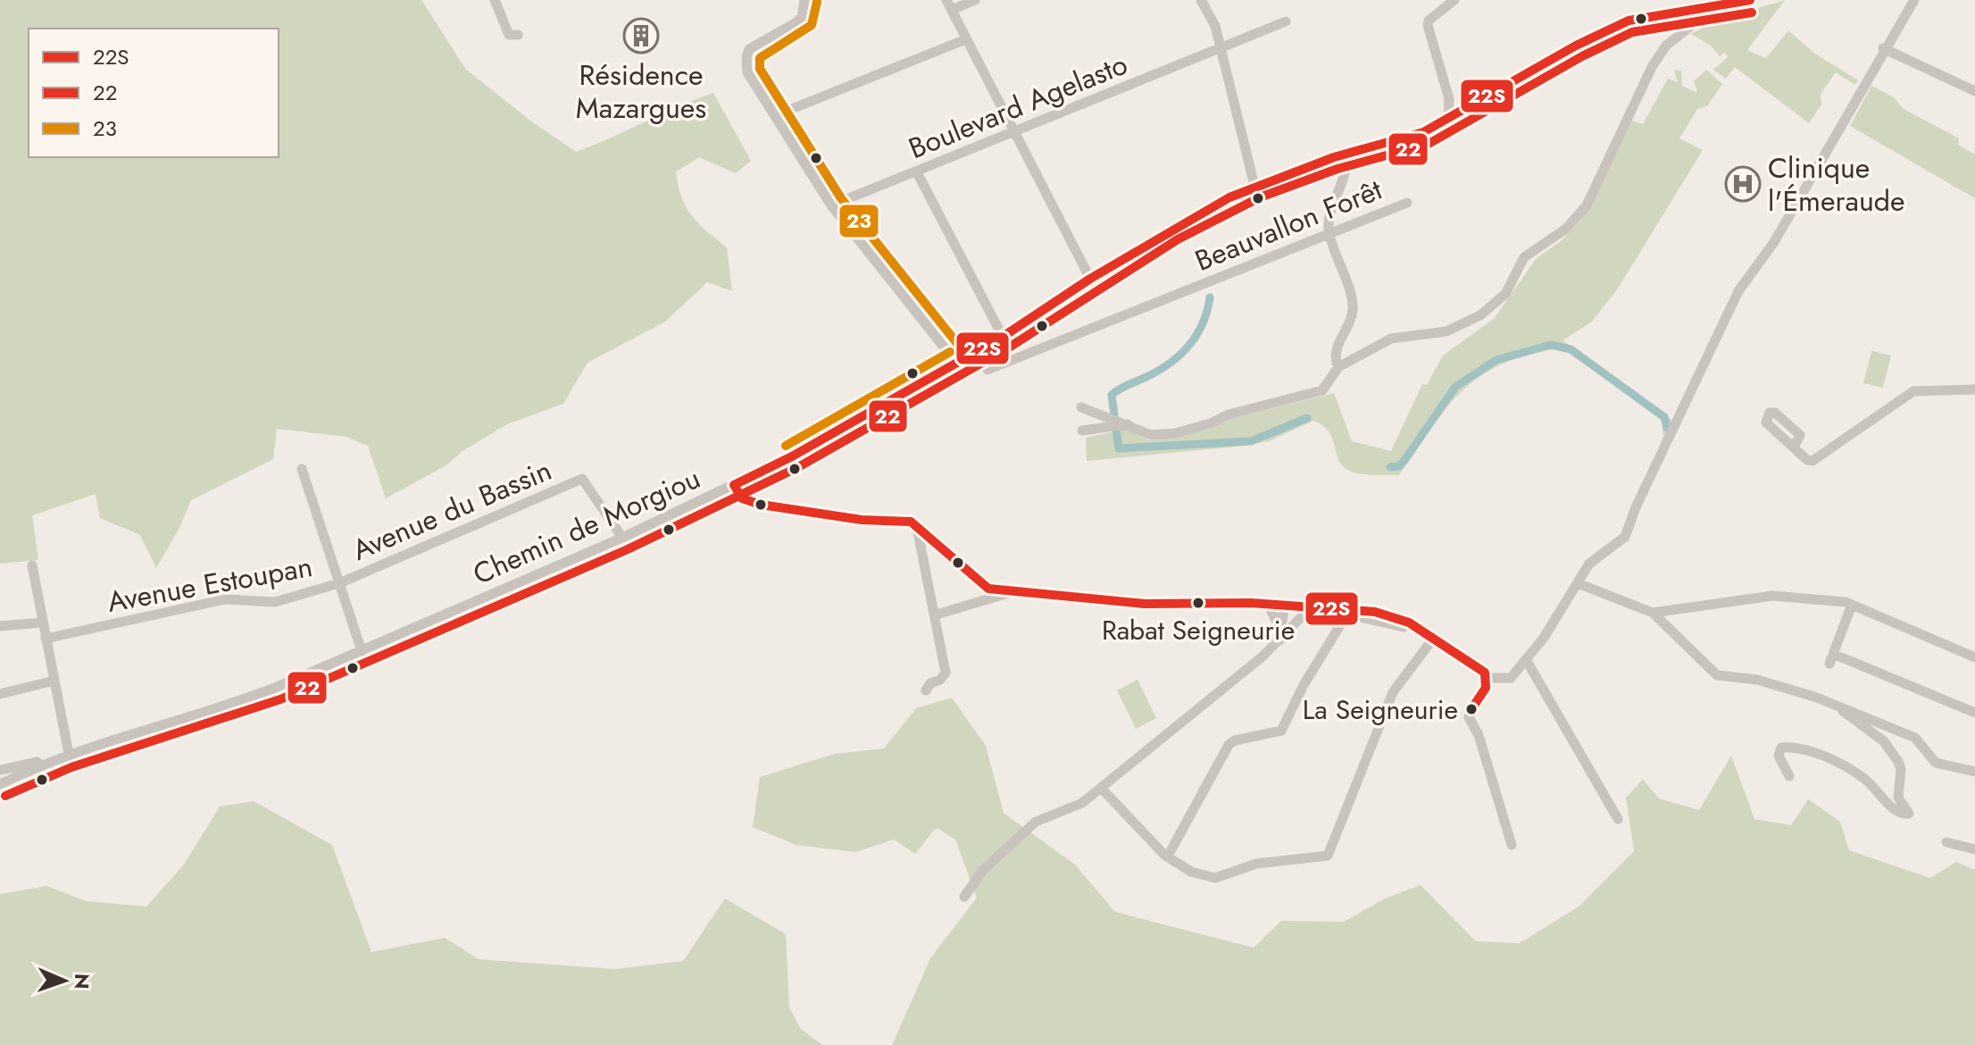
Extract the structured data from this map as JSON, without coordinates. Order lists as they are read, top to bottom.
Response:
{
  "streets": {
    "street": [
      "Boulevard Agelasto",
      "Beauvallon Forêt",
      "Avenue du Bassin",
      "Chemin de Morgiou",
      "Avenue Estoupan"
    ]
  },
  "crossings": [
    ["Avenue du Bassin", "Chemin de Morgiou"],
    ["Avenue du Bassin", "Avenue Estoupan"]
  ],
  "places": {
    "building": ["Résidence Mazargues"],
    "hospital": ["Clinique l'Émeraude"],
    "other": ["Rabat Seigneurie", "La Seigneurie"]
  },
  "lines": ["transit line 22S", "transit line 23", "transit line 22"],
  "legend": ["22S", "22", "23"],
  "north": "right"
}
